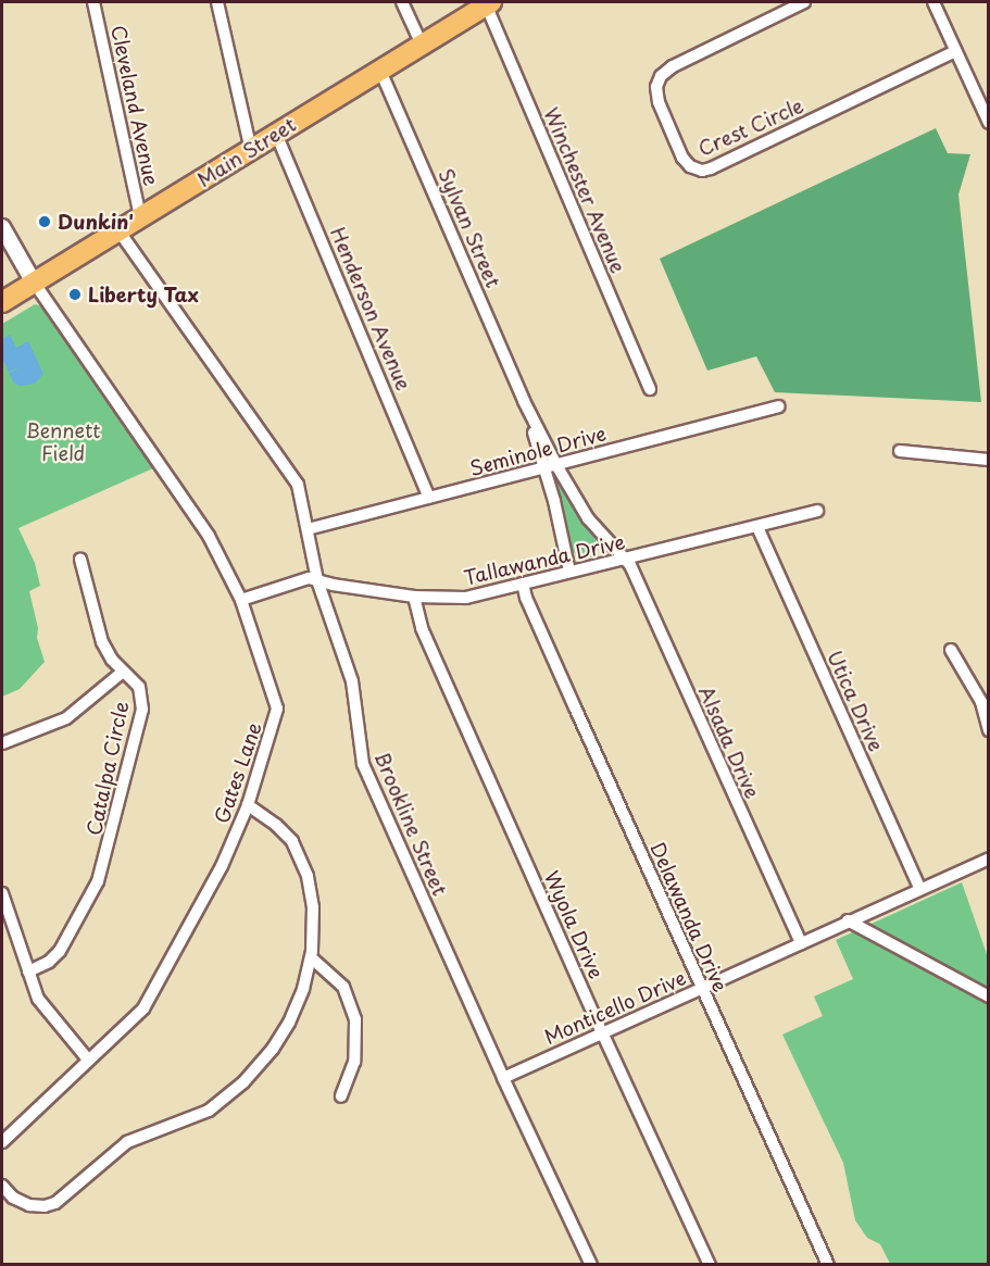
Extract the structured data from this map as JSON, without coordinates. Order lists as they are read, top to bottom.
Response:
{
  "streets": {
    "highway": ["Main Street"],
    "street": [
      "Cleveland Avenue",
      "Crest Circle",
      "Winchester Avenue",
      "Sylvan Street",
      "Henderson Avenue",
      "Seminole Drive",
      "Tallawanda Drive",
      "Utica Drive",
      "Alsada Drive",
      "Catalpa Circle",
      "Gates Lane",
      "Brookline Street",
      "Delawanda Drive",
      "Wyola Drive",
      "Monticello Drive"
    ]
  },
  "crossings": [
    ["Cleveland Avenue", "Main Street"],
    ["Main Street", "Winchester Avenue"],
    ["Main Street", "Sylvan Street"],
    ["Main Street", "Henderson Avenue"],
    ["Main Street", "Gates Lane"],
    ["Main Street", "Brookline Street"],
    ["Sylvan Street", "Seminole Drive"],
    ["Sylvan Street", "Tallawanda Drive"],
    ["Sylvan Street", "Alsada Drive"],
    ["Henderson Avenue", "Seminole Drive"],
    ["Seminole Drive", "Brookline Street"],
    ["Tallawanda Drive", "Utica Drive"],
    ["Tallawanda Drive", "Alsada Drive"],
    ["Tallawanda Drive", "Gates Lane"],
    ["Tallawanda Drive", "Brookline Street"],
    ["Tallawanda Drive", "Delawanda Drive"],
    ["Tallawanda Drive", "Wyola Drive"],
    ["Utica Drive", "Monticello Drive"],
    ["Alsada Drive", "Monticello Drive"],
    ["Brookline Street", "Monticello Drive"],
    ["Delawanda Drive", "Monticello Drive"],
    ["Wyola Drive", "Monticello Drive"]
  ],
  "parks": ["Bennett Field"],
  "places": ["Dunkin'", "Liberty Tax"]
}
